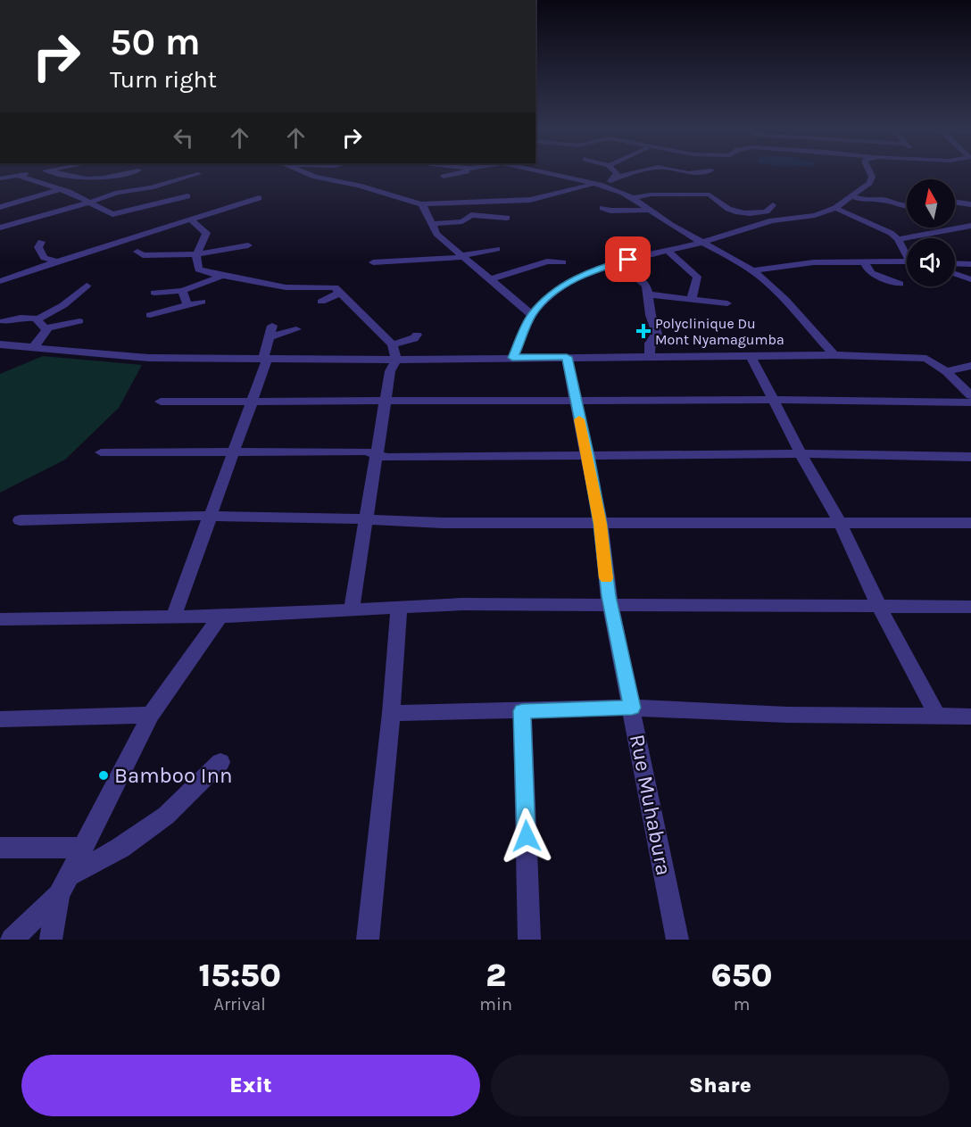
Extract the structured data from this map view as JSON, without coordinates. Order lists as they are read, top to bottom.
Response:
{
  "streets": {
    "street": ["Rue Muhabura"]
  },
  "places": {
    "health": ["Polyclinique Du Mont Nyamagumba"],
    "other": ["Bamboo Inn"]
  },
  "north": "top",
  "page": {
    "turn": ["50 m", "Turn right"],
    "eta": [
      "15:50",
      "Arrival",
      "2",
      "min",
      "650",
      "m"
    ],
    "buttons": ["Exit", "Share"]
  }
}
